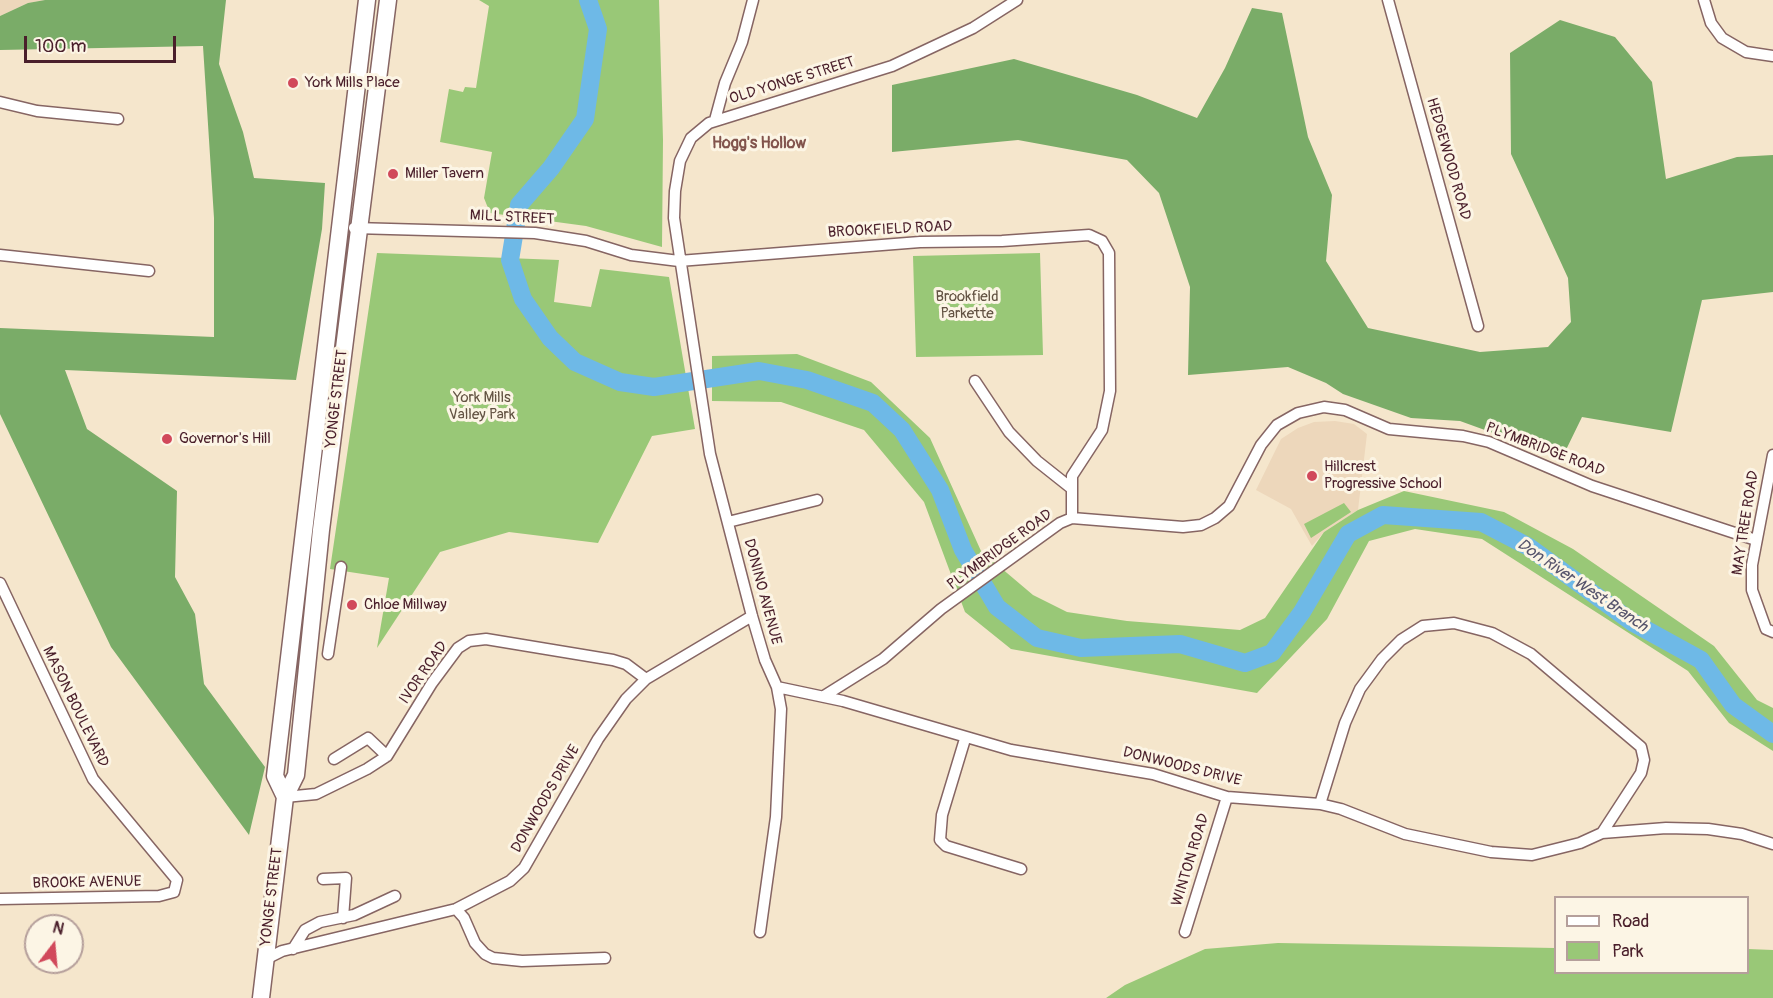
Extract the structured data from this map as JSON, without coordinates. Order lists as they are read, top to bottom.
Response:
{
  "streets": {
    "main road": ["YONGE STREET"],
    "street": [
      "OLD YONGE STREET",
      "HEDGEWOOD ROAD",
      "MILL STREET",
      "BROOKFIELD ROAD",
      "PLYMBRIDGE ROAD",
      "MAY TREE ROAD",
      "DONINO AVENUE",
      "IVOR ROAD",
      "MASON BOULEVARD",
      "DONWOODS DRIVE",
      "WINTON ROAD",
      "BROOKE AVENUE"
    ]
  },
  "crossings": [
    ["OLD YONGE STREET", "MILL STREET"],
    ["OLD YONGE STREET", "BROOKFIELD ROAD"],
    ["OLD YONGE STREET", "DONINO AVENUE"],
    ["MILL STREET", "BROOKFIELD ROAD"],
    ["MILL STREET", "YONGE STREET"],
    ["MILL STREET", "DONINO AVENUE"],
    ["BROOKFIELD ROAD", "DONINO AVENUE"],
    ["YONGE STREET", "IVOR ROAD"],
    ["YONGE STREET", "DONWOODS DRIVE"],
    ["PLYMBRIDGE ROAD", "MAY TREE ROAD"],
    ["PLYMBRIDGE ROAD", "DONWOODS DRIVE"],
    ["DONINO AVENUE", "DONWOODS DRIVE"],
    ["IVOR ROAD", "DONWOODS DRIVE"],
    ["MASON BOULEVARD", "BROOKE AVENUE"],
    ["DONWOODS DRIVE", "WINTON ROAD"]
  ],
  "districts": ["Hogg's Hollow"],
  "water": ["Don River West Branch"],
  "parks": ["Brookfield Parkette", "York Mills Valley Park"],
  "places": [
    "York Mills Place",
    "Miller Tavern",
    "Governor's Hill",
    "Hillcrest Progressive School",
    "Chloe Millway"
  ],
  "legend": ["Road", "Park"],
  "scale_bar": "100 m",
  "north": "top"
}
